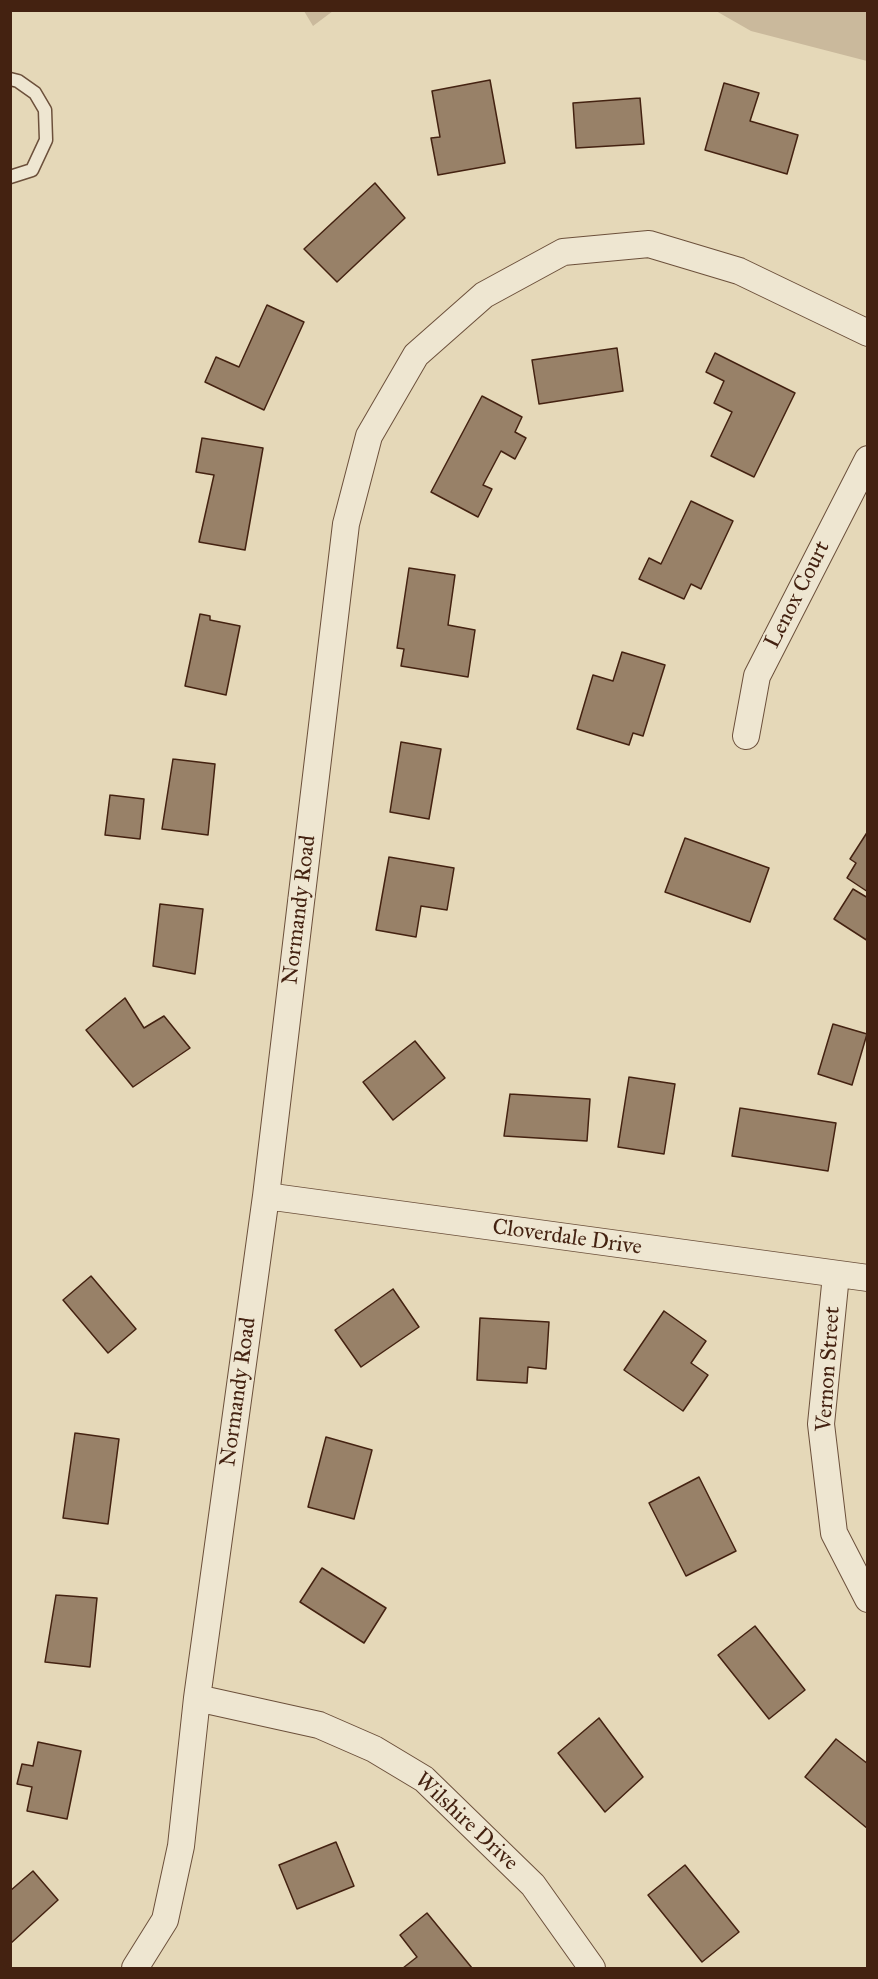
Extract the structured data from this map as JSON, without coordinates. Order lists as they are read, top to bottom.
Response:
{
  "streets": {
    "street": [
      "Lenox Court",
      "Normandy Road",
      "Cloverdale Drive",
      "Vernon Street",
      "Wilshire Drive"
    ]
  },
  "crossings": [
    ["Normandy Road", "Cloverdale Drive"],
    ["Normandy Road", "Wilshire Drive"],
    ["Cloverdale Drive", "Vernon Street"]
  ]
}
